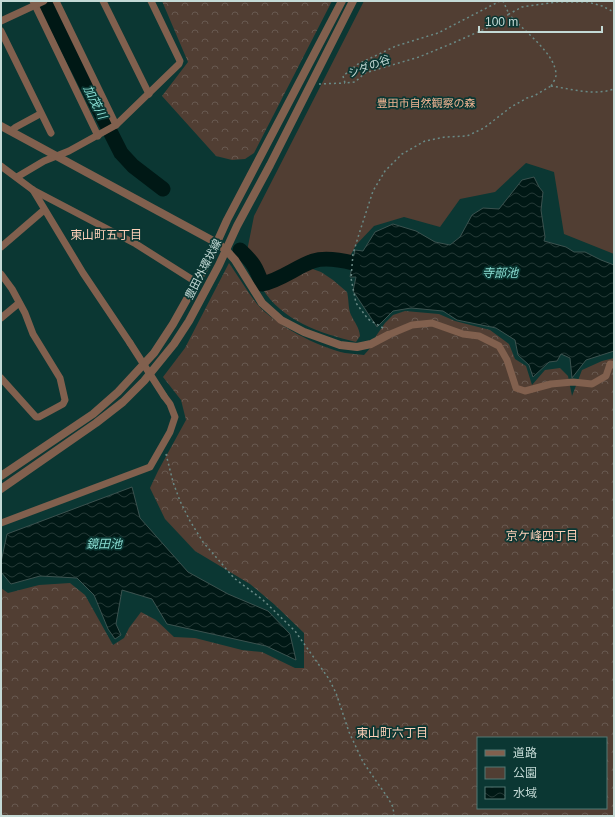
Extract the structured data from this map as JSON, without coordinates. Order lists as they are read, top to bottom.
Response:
{
  "streets": {
    "street": ["豊田外環状線"],
    "path": ["シダの谷"]
  },
  "districts": ["東山町五丁目", "京ケ峰四丁目", "東山町六丁目"],
  "water": ["加茂川", "寺部池", "鏡田池"],
  "parks": ["豊田市自然観察の森"],
  "legend": ["道路", "公園", "水域"],
  "scale_bar": "100 m"
}
